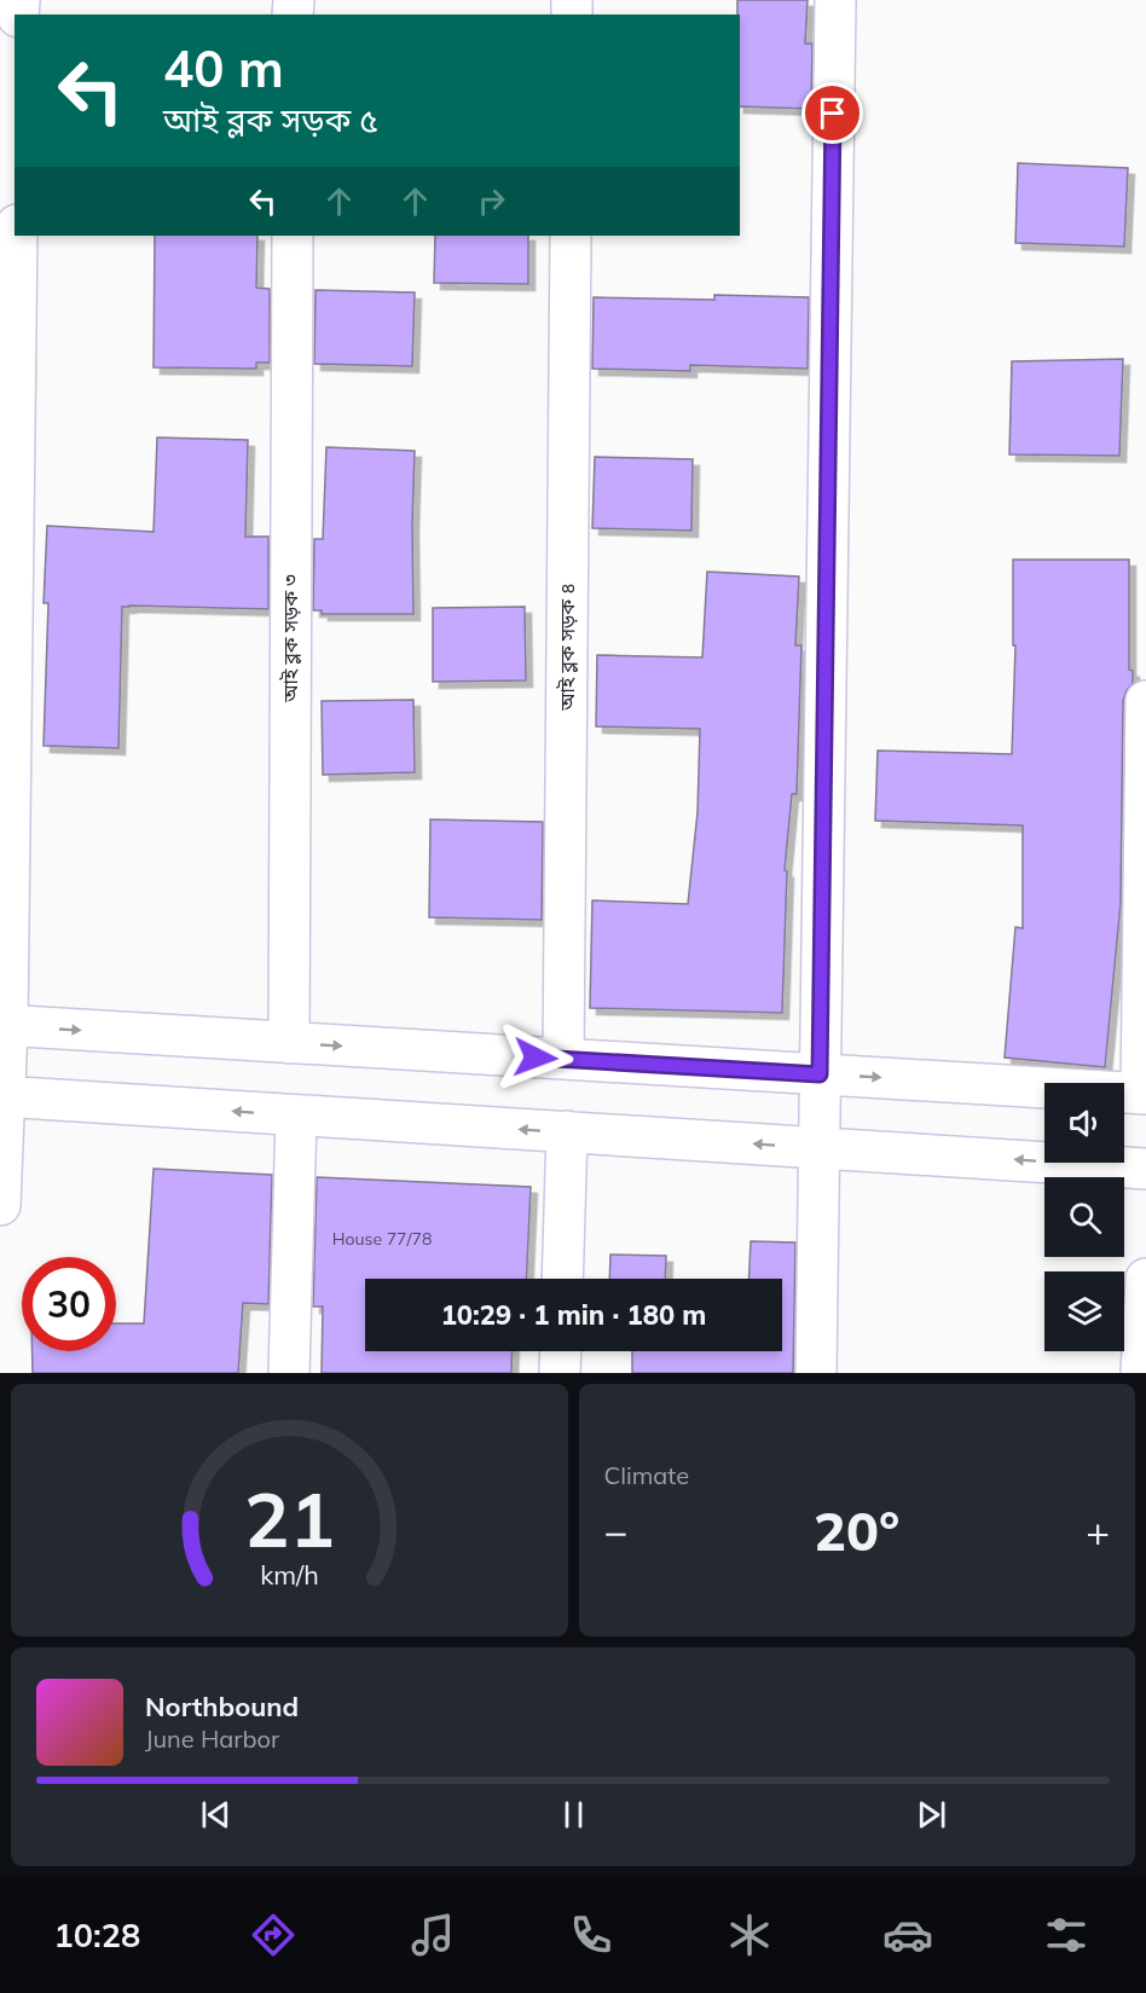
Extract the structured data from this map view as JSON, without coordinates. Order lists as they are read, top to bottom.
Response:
{
  "streets": {
    "street": ["আই ব্লক সড়ক ৩", "আই ব্লক সড়ক ৪"]
  },
  "house_numbers": ["House 77/78"],
  "page": {
    "turn": ["40 m", "আই ব্লক সড়ক ৫"],
    "limit": "30",
    "trip": "10:29 · 1 min · 180 m",
    "tile": "Climate",
    "heat": ["−", "20°", "+"],
    "song": ["Northbound", "June Harbor"],
    "tabs": "10:28",
    "gauge": ["21", "km/h"]
  }
}
